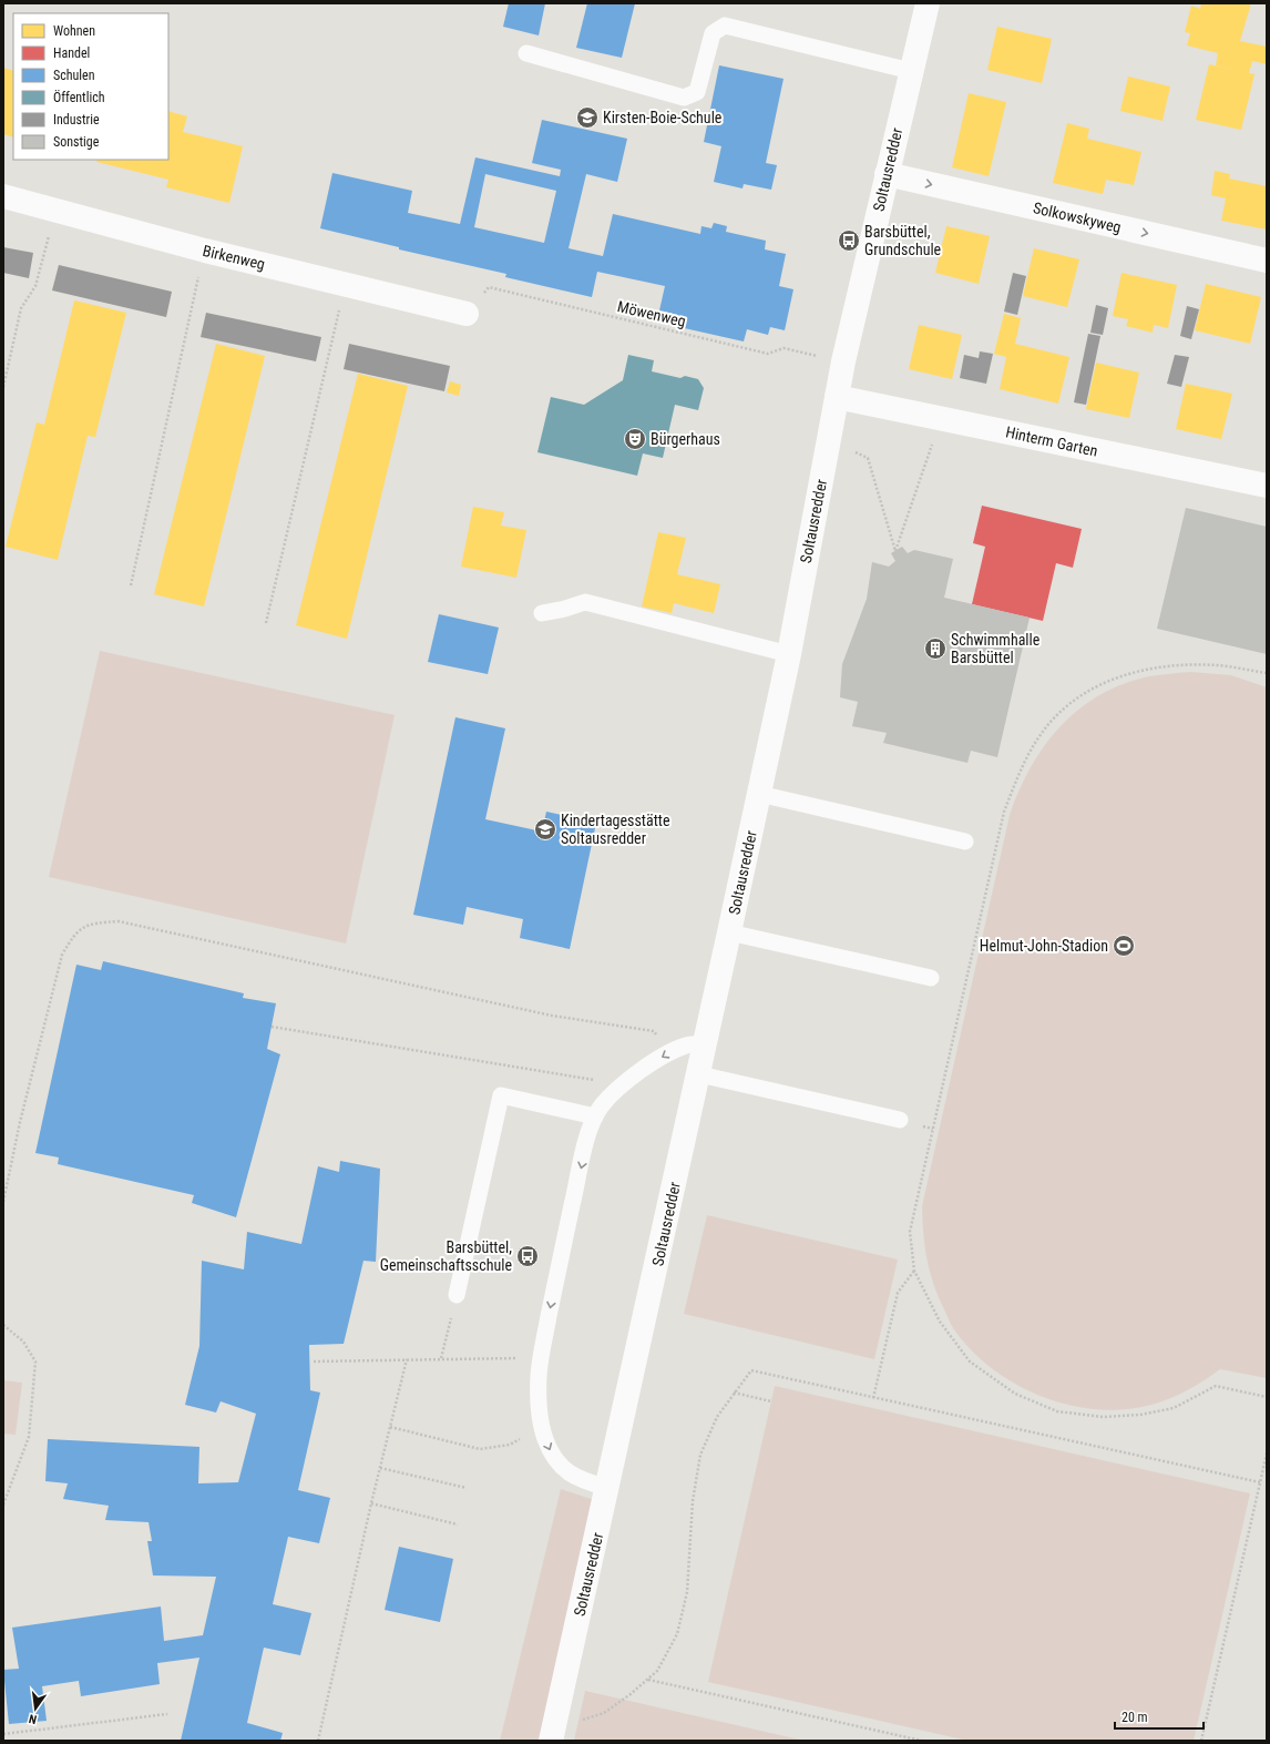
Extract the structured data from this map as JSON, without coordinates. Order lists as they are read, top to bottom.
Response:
{
  "streets": {
    "street": [
      "Soltausredder",
      "Solkowskyweg",
      "Birkenweg",
      "Hinterm Garten"
    ],
    "path": ["Möwenweg"]
  },
  "crossings": [
    ["Soltausredder", "Solkowskyweg"],
    ["Soltausredder", "Möwenweg"],
    ["Soltausredder", "Hinterm Garten"],
    ["Birkenweg", "Möwenweg"]
  ],
  "one_way": ["Solkowskyweg"],
  "places": {
    "school or university": ["Kirsten-Boie-Schule", "Kindertagesstätte Soltausredder"],
    "bus stop": ["Barsbüttel, Grundschule", "Barsbüttel, Gemeinschaftsschule"],
    "theatre": ["Bürgerhaus"],
    "building": ["Schwimmhalle Barsbüttel"],
    "sports": ["Helmut-John-Stadion"]
  },
  "legend": [
    "Wohnen",
    "Handel",
    "Schulen",
    "Öffentlich",
    "Industrie",
    "Sonstige"
  ],
  "scale_bar": "20 m",
  "north": "bottom"
}
